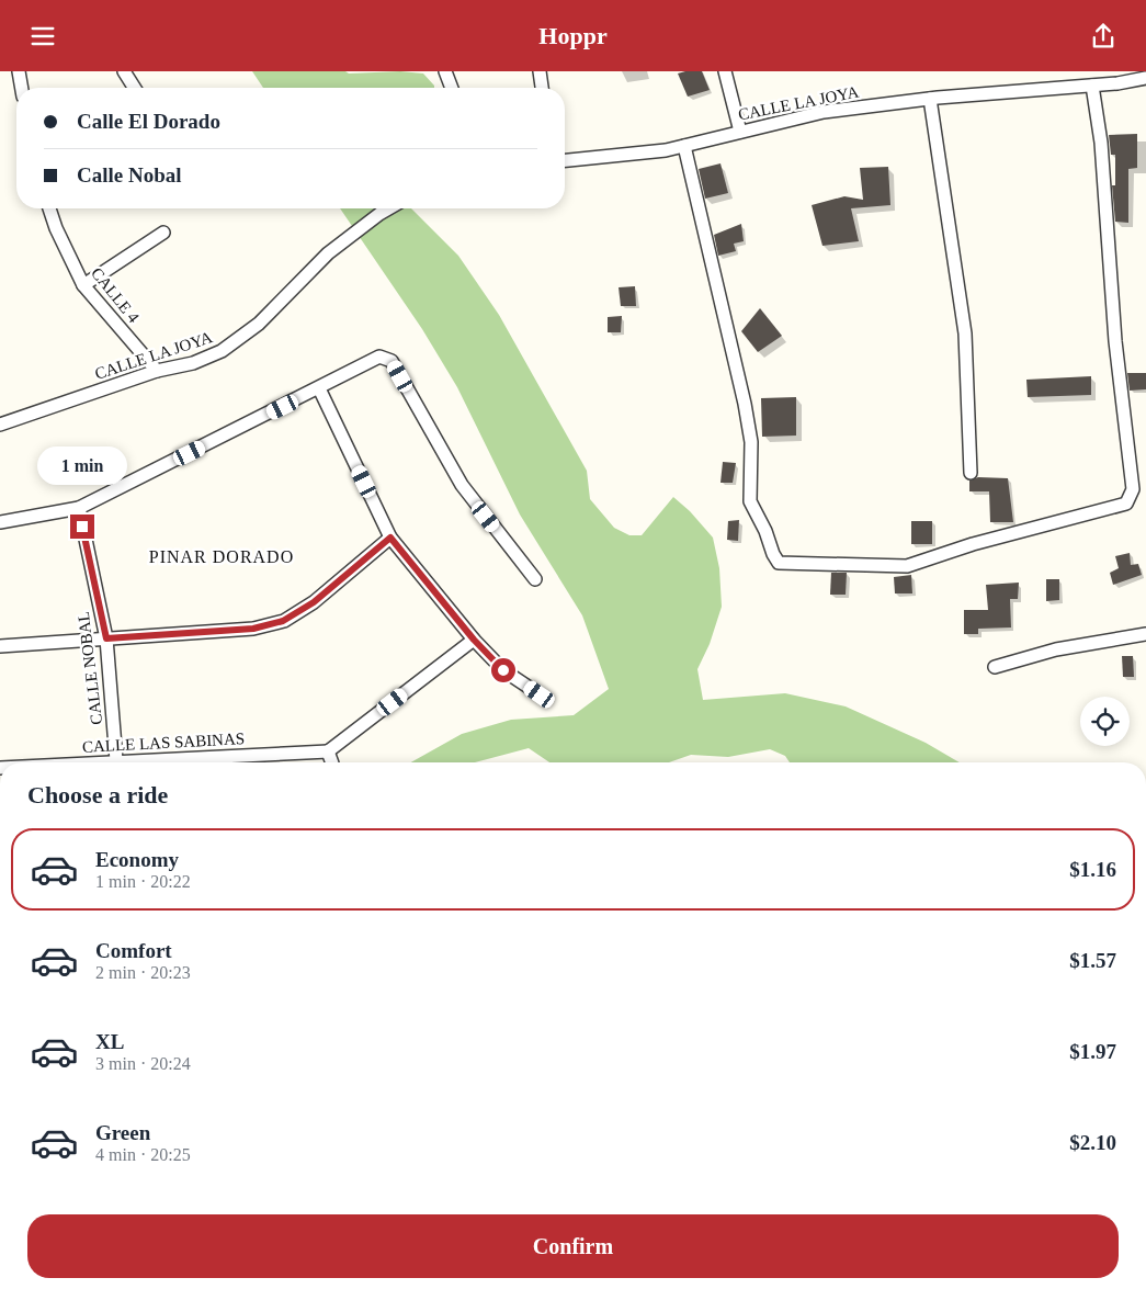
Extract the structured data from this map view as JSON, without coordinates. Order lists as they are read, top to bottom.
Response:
{
  "streets": {
    "street": [
      "CALLE LA JOYA",
      "CALLE 4",
      "CALLE NOBAL",
      "CALLE LAS SABINAS"
    ]
  },
  "crossings": [
    ["CALLE LA JOYA", "CALLE 4"],
    ["CALLE NOBAL", "CALLE LAS SABINAS"]
  ],
  "districts": ["PINAR DORADO"],
  "page": {
    "header": "Hoppr",
    "banner": ["Calle El Dorado", "Calle Nobal"],
    "bubble": "1 min",
    "heading": "Choose a ride",
    "list": [
      {
        "name": "Economy",
        "note": "1 min · 20:22",
        "value": "$1.16"
      },
      {
        "name": "Comfort",
        "note": "2 min · 20:23",
        "value": "$1.57"
      },
      {
        "name": "XL",
        "note": "3 min · 20:24",
        "value": "$1.97"
      },
      {
        "name": "Green",
        "note": "4 min · 20:25",
        "value": "$2.10"
      }
    ],
    "buttons": "Confirm"
  }
}
